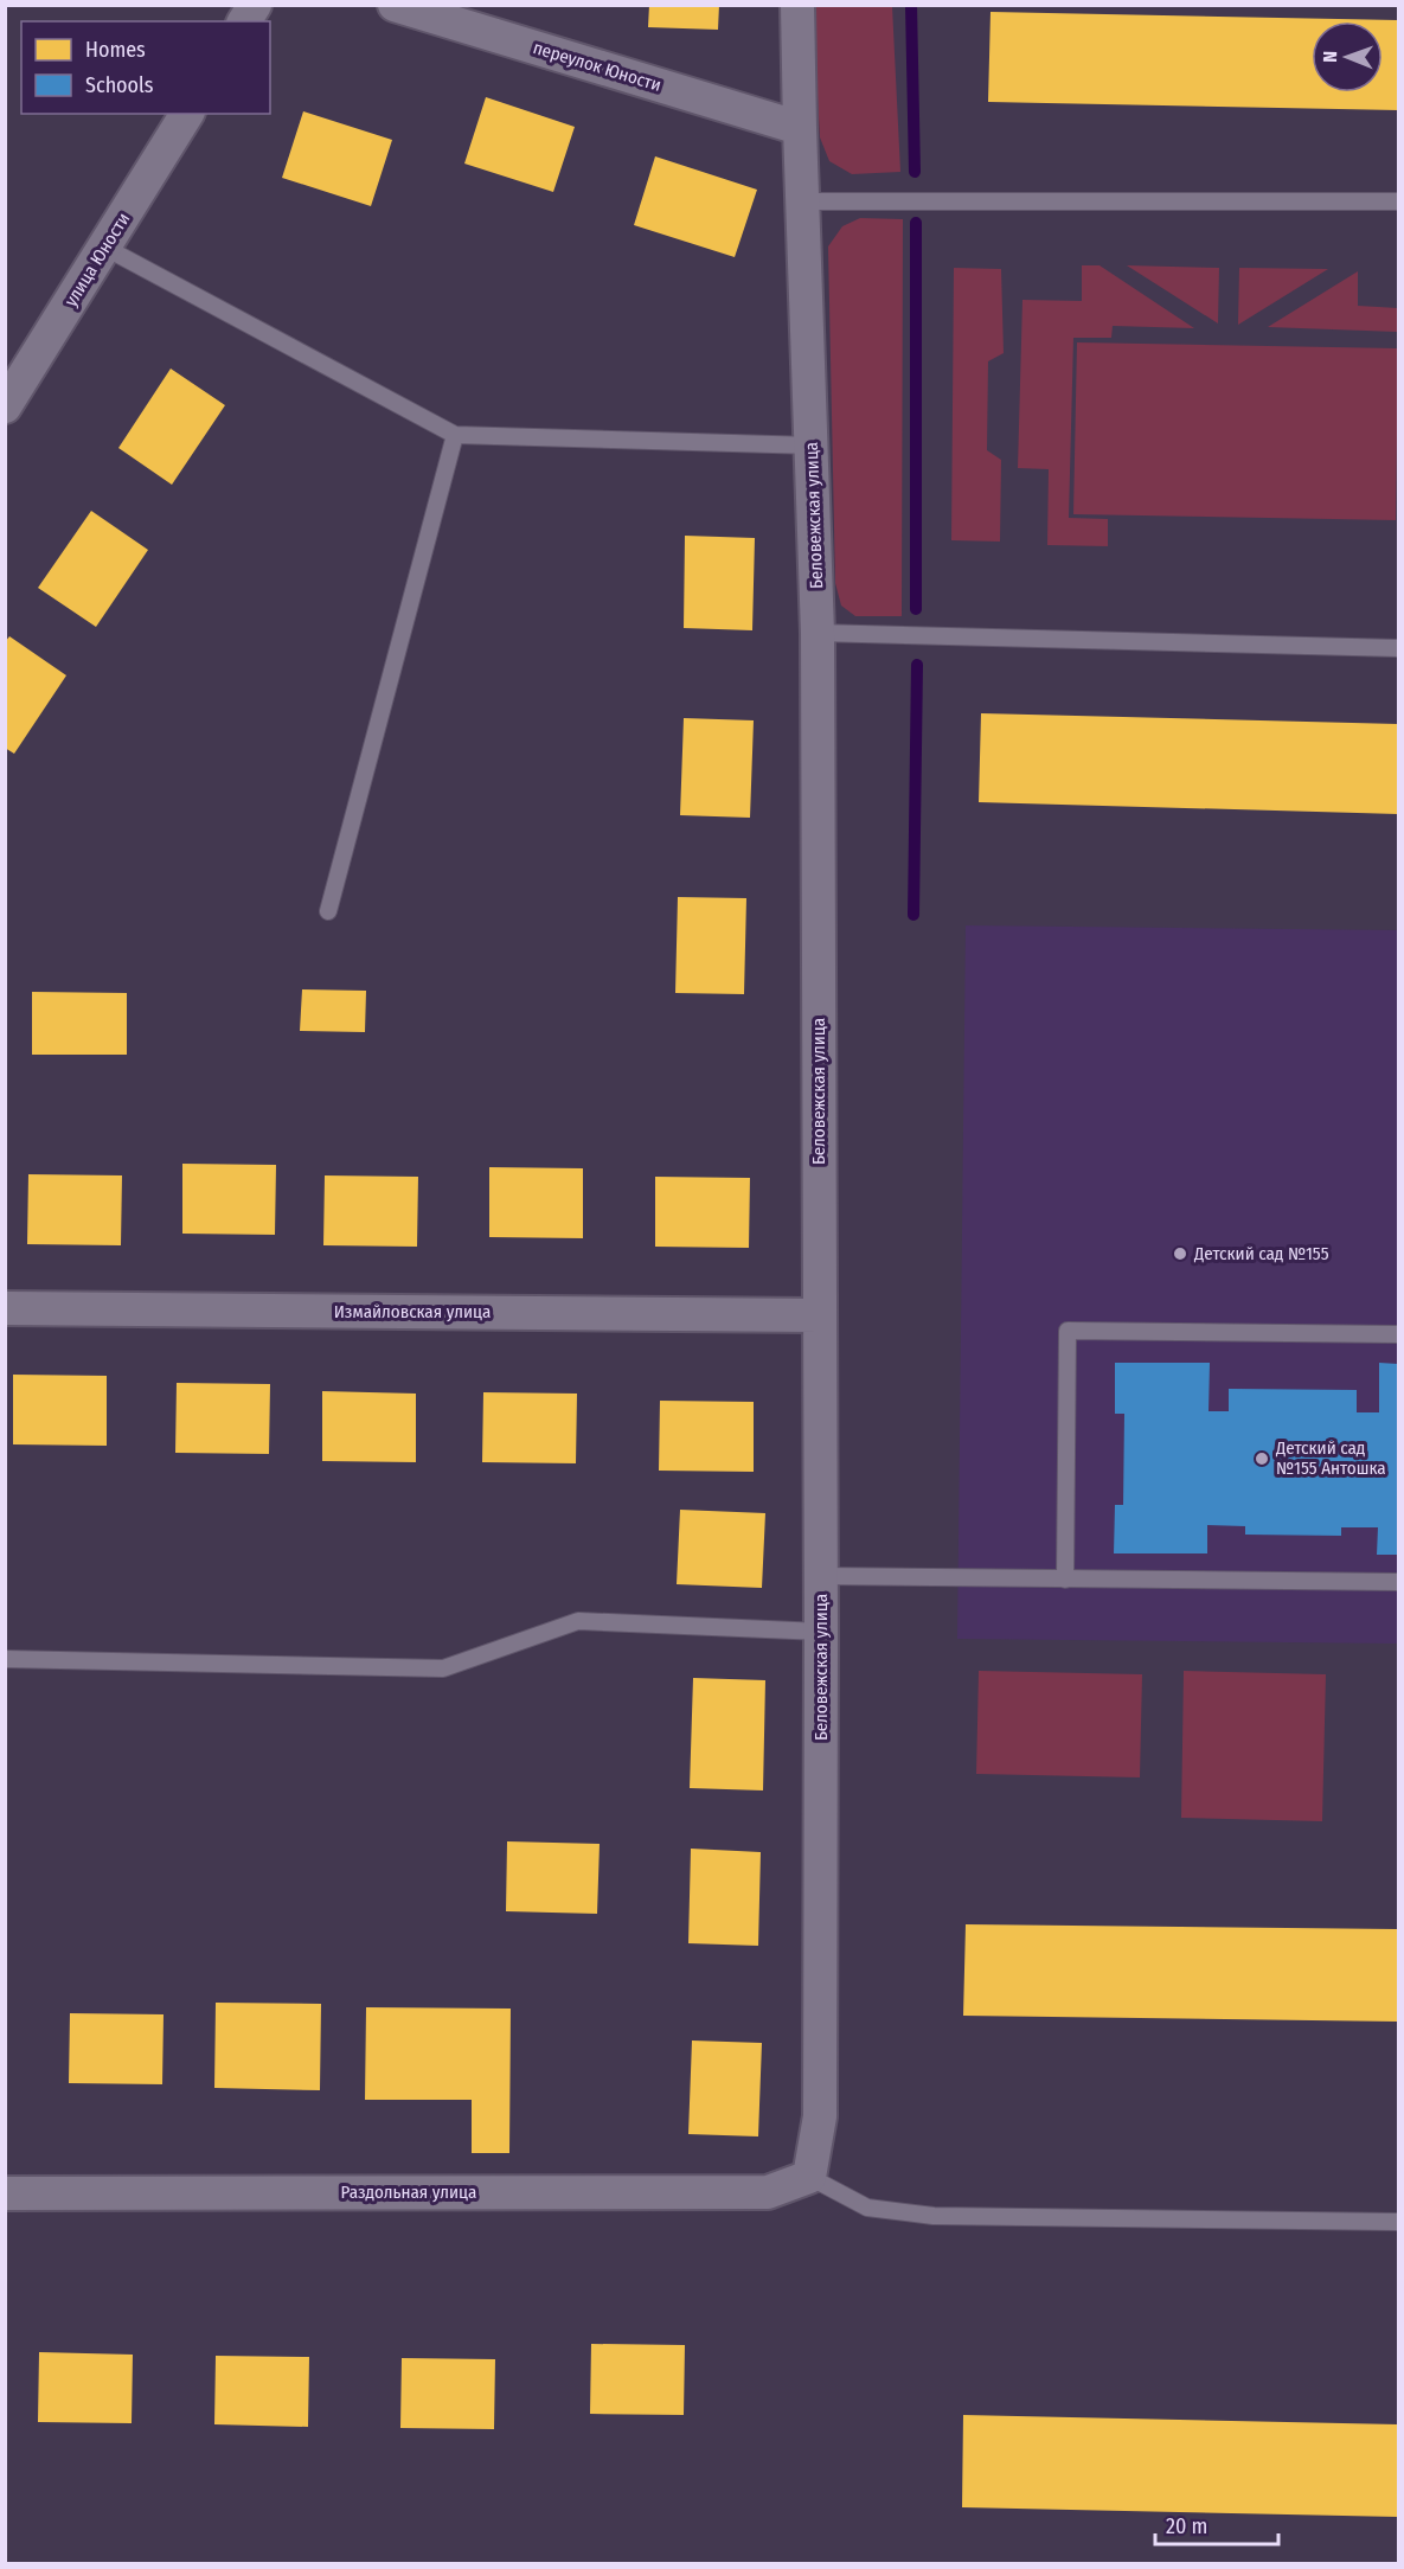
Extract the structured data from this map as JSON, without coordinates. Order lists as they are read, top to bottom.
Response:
{
  "streets": {
    "street": [
      "переулок Юности",
      "улица Юности",
      "Беловежская улица",
      "Измайловская улица",
      "Раздольная улица"
    ]
  },
  "crossings": [
    ["переулок Юности", "Беловежская улица"],
    ["Беловежская улица", "Измайловская улица"],
    ["Беловежская улица", "Раздольная улица"]
  ],
  "places": ["Детский сад №155", "Детский сад №155 Антошка"],
  "legend": ["Homes", "Schools"],
  "scale_bar": "20 m",
  "north": "left"
}
